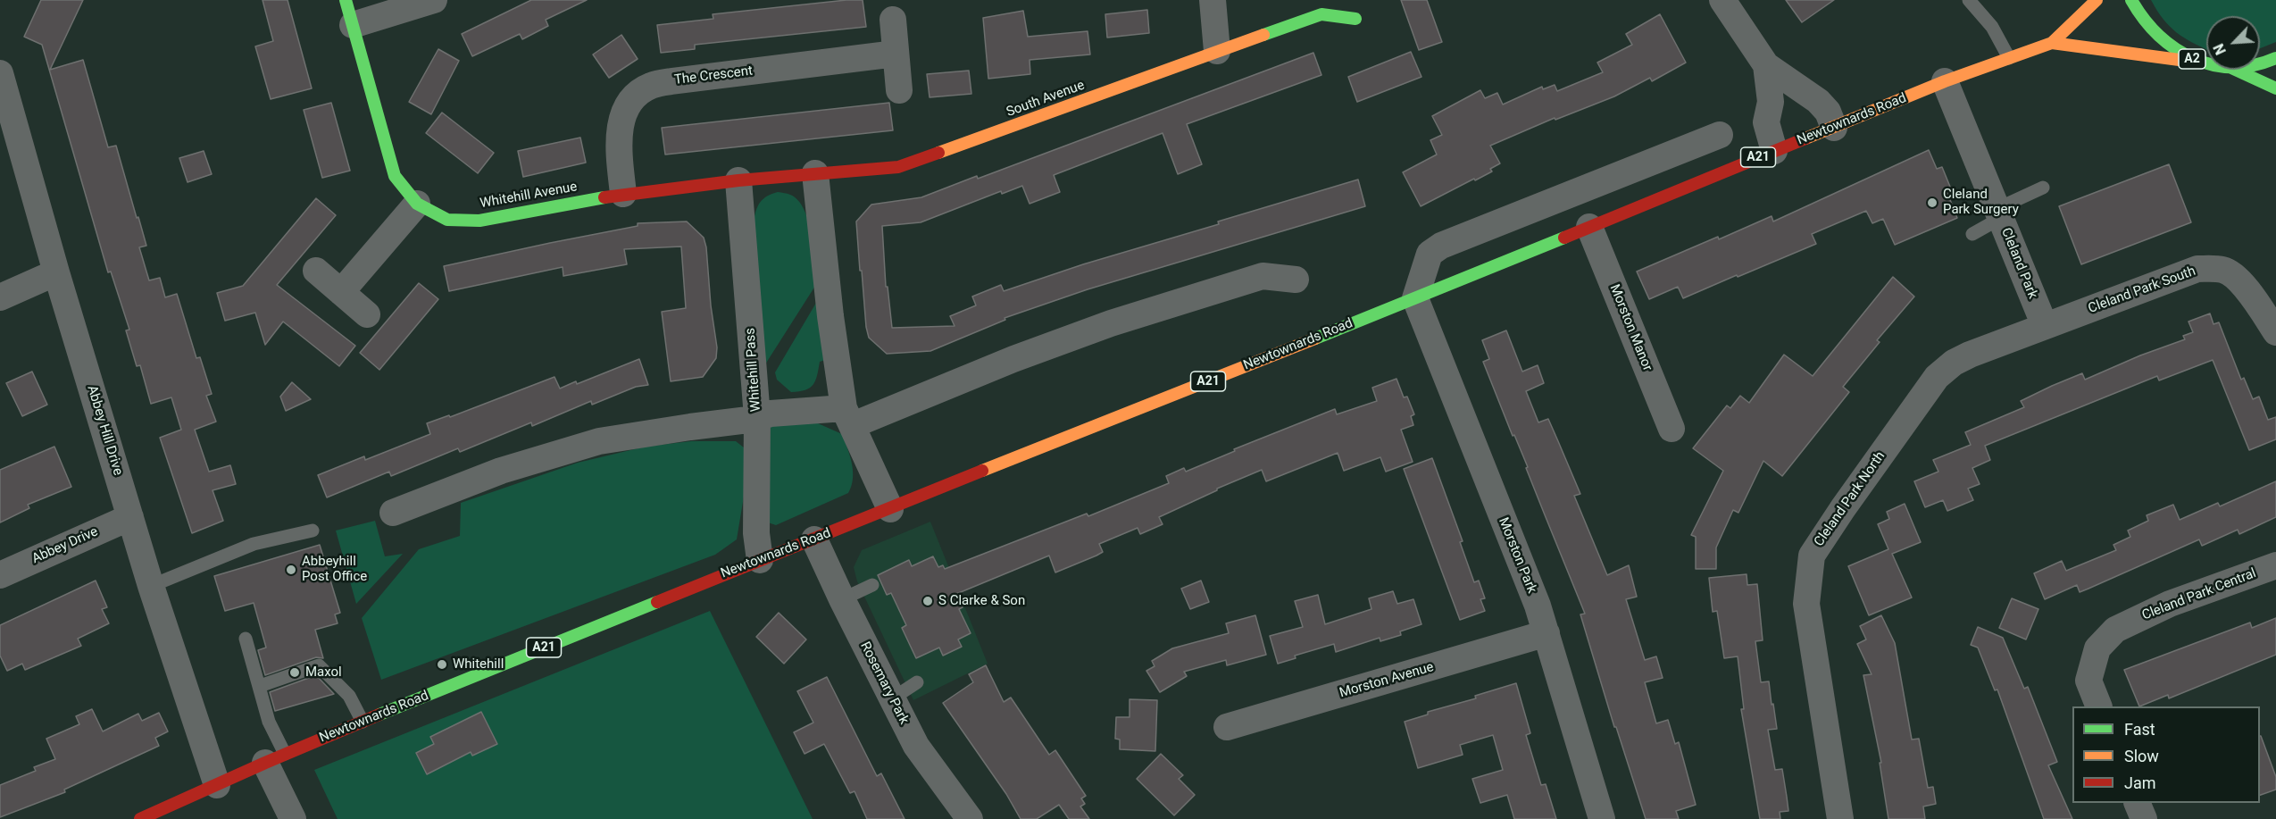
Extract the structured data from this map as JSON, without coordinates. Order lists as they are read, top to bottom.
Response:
{
  "streets": {
    "main road": [
      "A2",
      "South Avenue",
      "Newtownards Road",
      "A21",
      "Whitehill Avenue"
    ],
    "street": [
      "The Crescent",
      "Cleland Park",
      "Cleland Park South",
      "Morston Manor",
      "Whitehill Pass",
      "Abbey Hill Drive",
      "Cleland Park North",
      "Abbey Drive",
      "Morston Park",
      "Cleland Park Central",
      "Morston Avenue",
      "Rosemary Park"
    ]
  },
  "crossings": [
    ["A2", "Newtownards Road"],
    ["The Crescent", "Whitehill Avenue"],
    ["South Avenue", "Whitehill Avenue"],
    ["South Avenue", "Whitehill Pass"],
    ["Newtownards Road", "Cleland Park"],
    ["Newtownards Road", "Morston Manor"],
    ["Newtownards Road", "Whitehill Pass"],
    ["Newtownards Road", "Abbey Hill Drive"],
    ["Newtownards Road", "Morston Park"],
    ["Newtownards Road", "Rosemary Park"],
    ["Whitehill Avenue", "Whitehill Pass"],
    ["Cleland Park", "Cleland Park South"],
    ["Cleland Park", "Cleland Park North"],
    ["Cleland Park South", "Cleland Park North"],
    ["Abbey Hill Drive", "Abbey Drive"],
    ["Morston Park", "Morston Avenue"]
  ],
  "places": [
    "Cleland Park Surgery",
    "Abbeyhill Post Office",
    "S Clarke & Son",
    "Whitehill",
    "Maxol"
  ],
  "legend": ["Fast", "Slow", "Jam"],
  "north": "bottom left"
}
